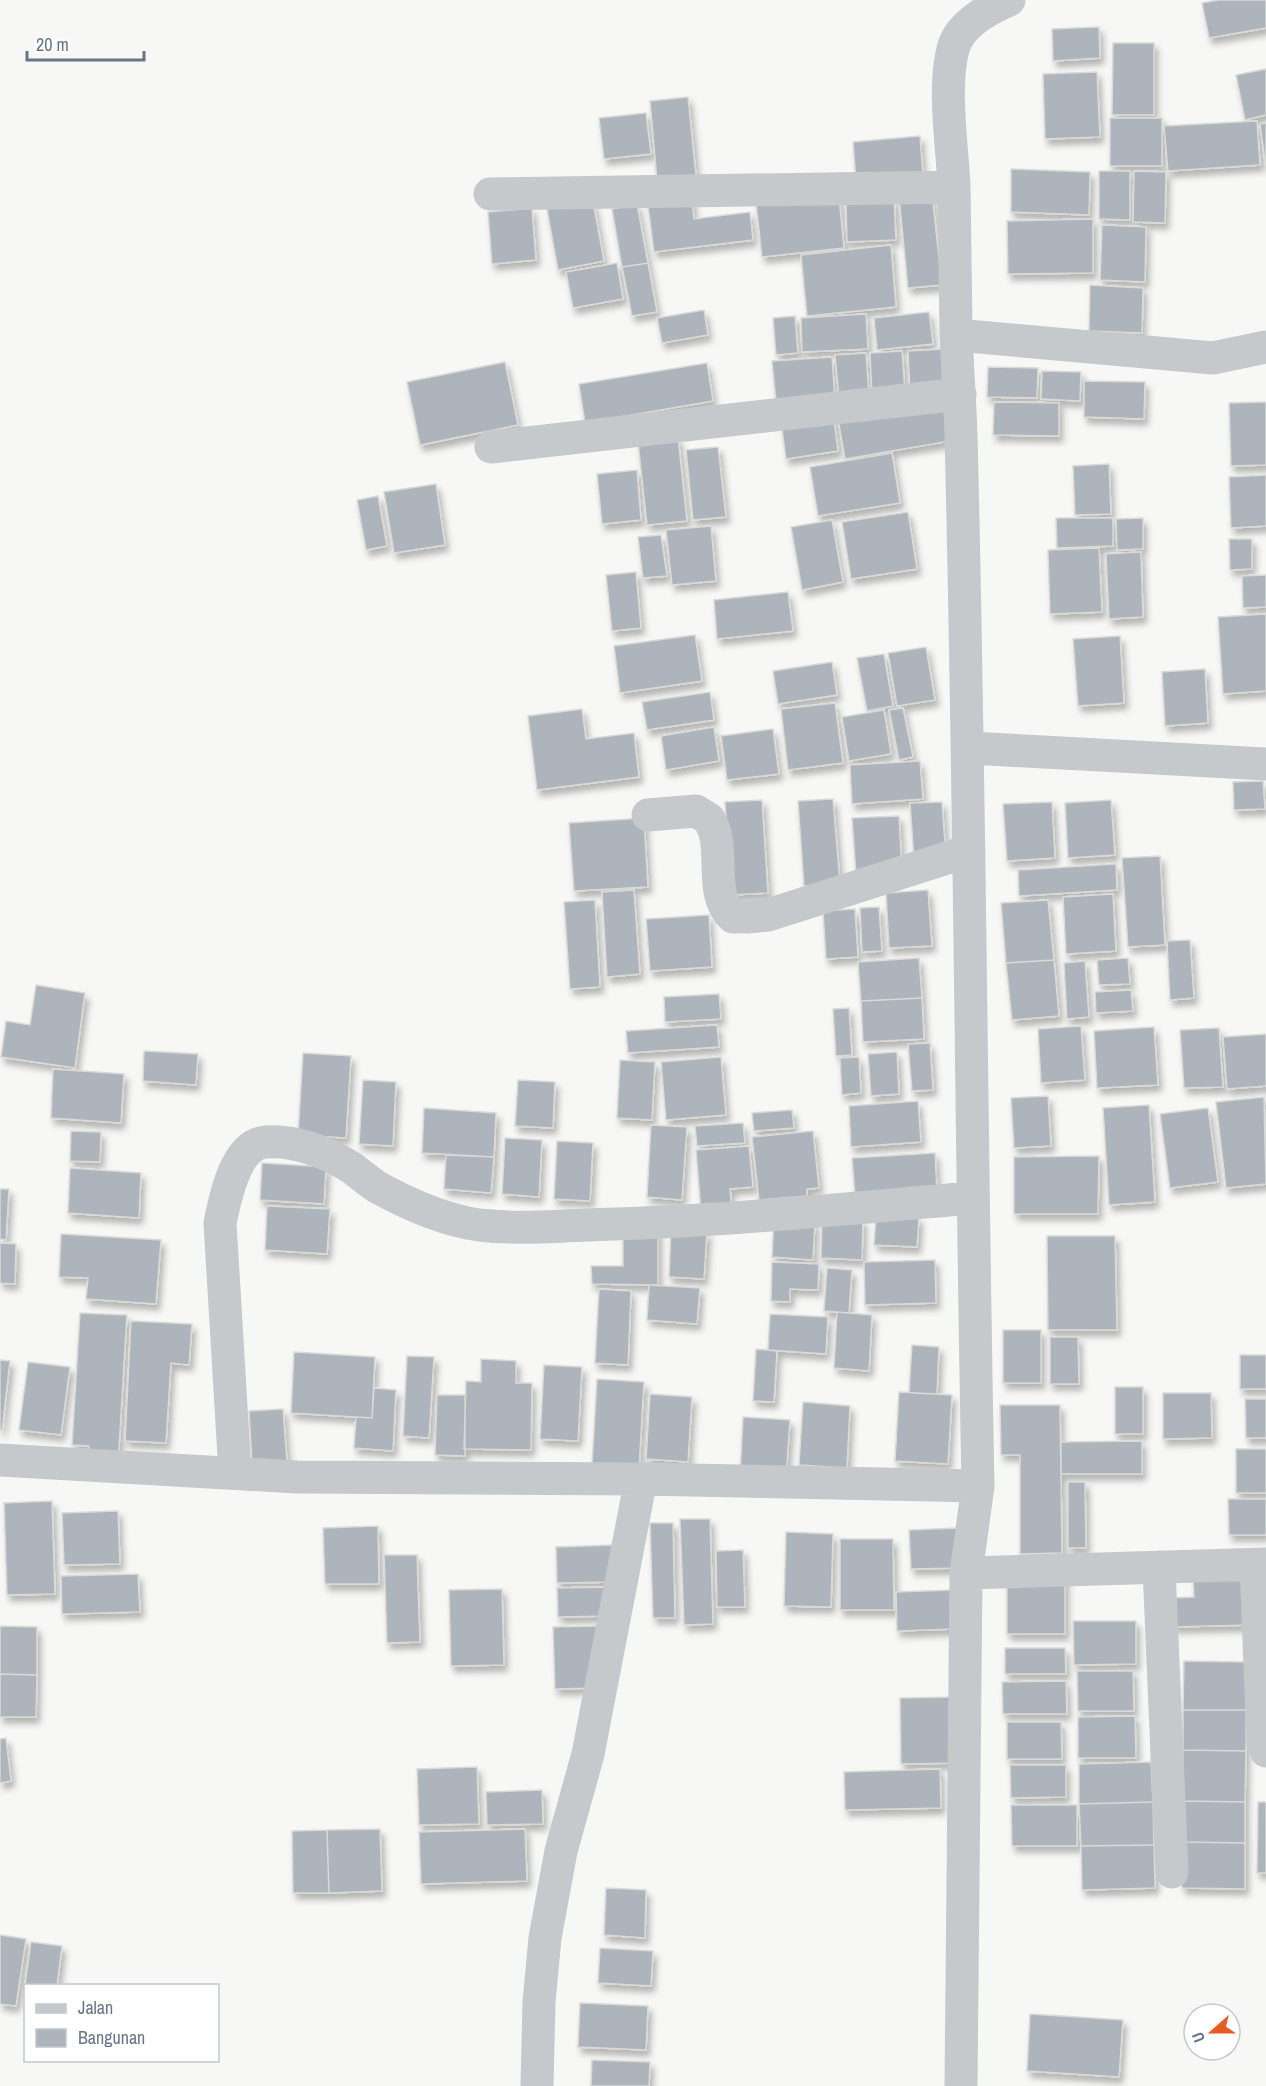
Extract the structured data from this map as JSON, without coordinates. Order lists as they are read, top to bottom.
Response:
{
  "legend": ["Jalan", "Bangunan"],
  "scale_bar": "20 m",
  "north": "left"
}
